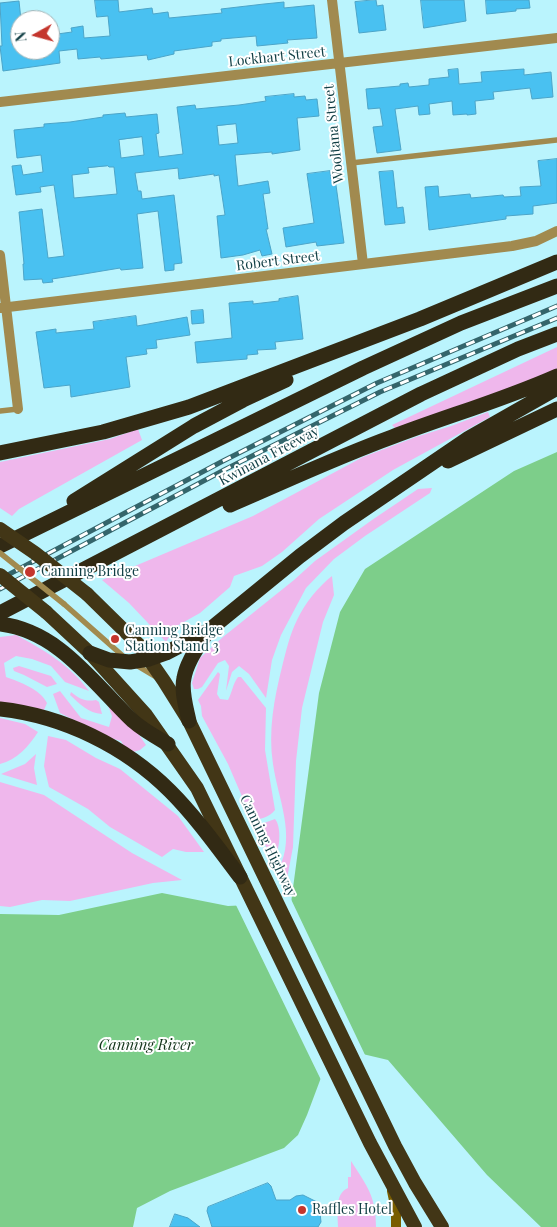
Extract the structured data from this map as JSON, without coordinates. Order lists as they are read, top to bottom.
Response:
{
  "streets": {
    "highway": ["Kwinana Freeway", "Canning Highway"],
    "street": ["Lockhart Street", "Wooltana Street", "Robert Street"]
  },
  "crossings": [
    ["Lockhart Street", "Wooltana Street"],
    ["Wooltana Street", "Robert Street"]
  ],
  "water": ["Canning River"],
  "places": ["Canning Bridge", "Canning Bridge Station Stand 3", "Raffles Hotel"],
  "north": "left"
}
